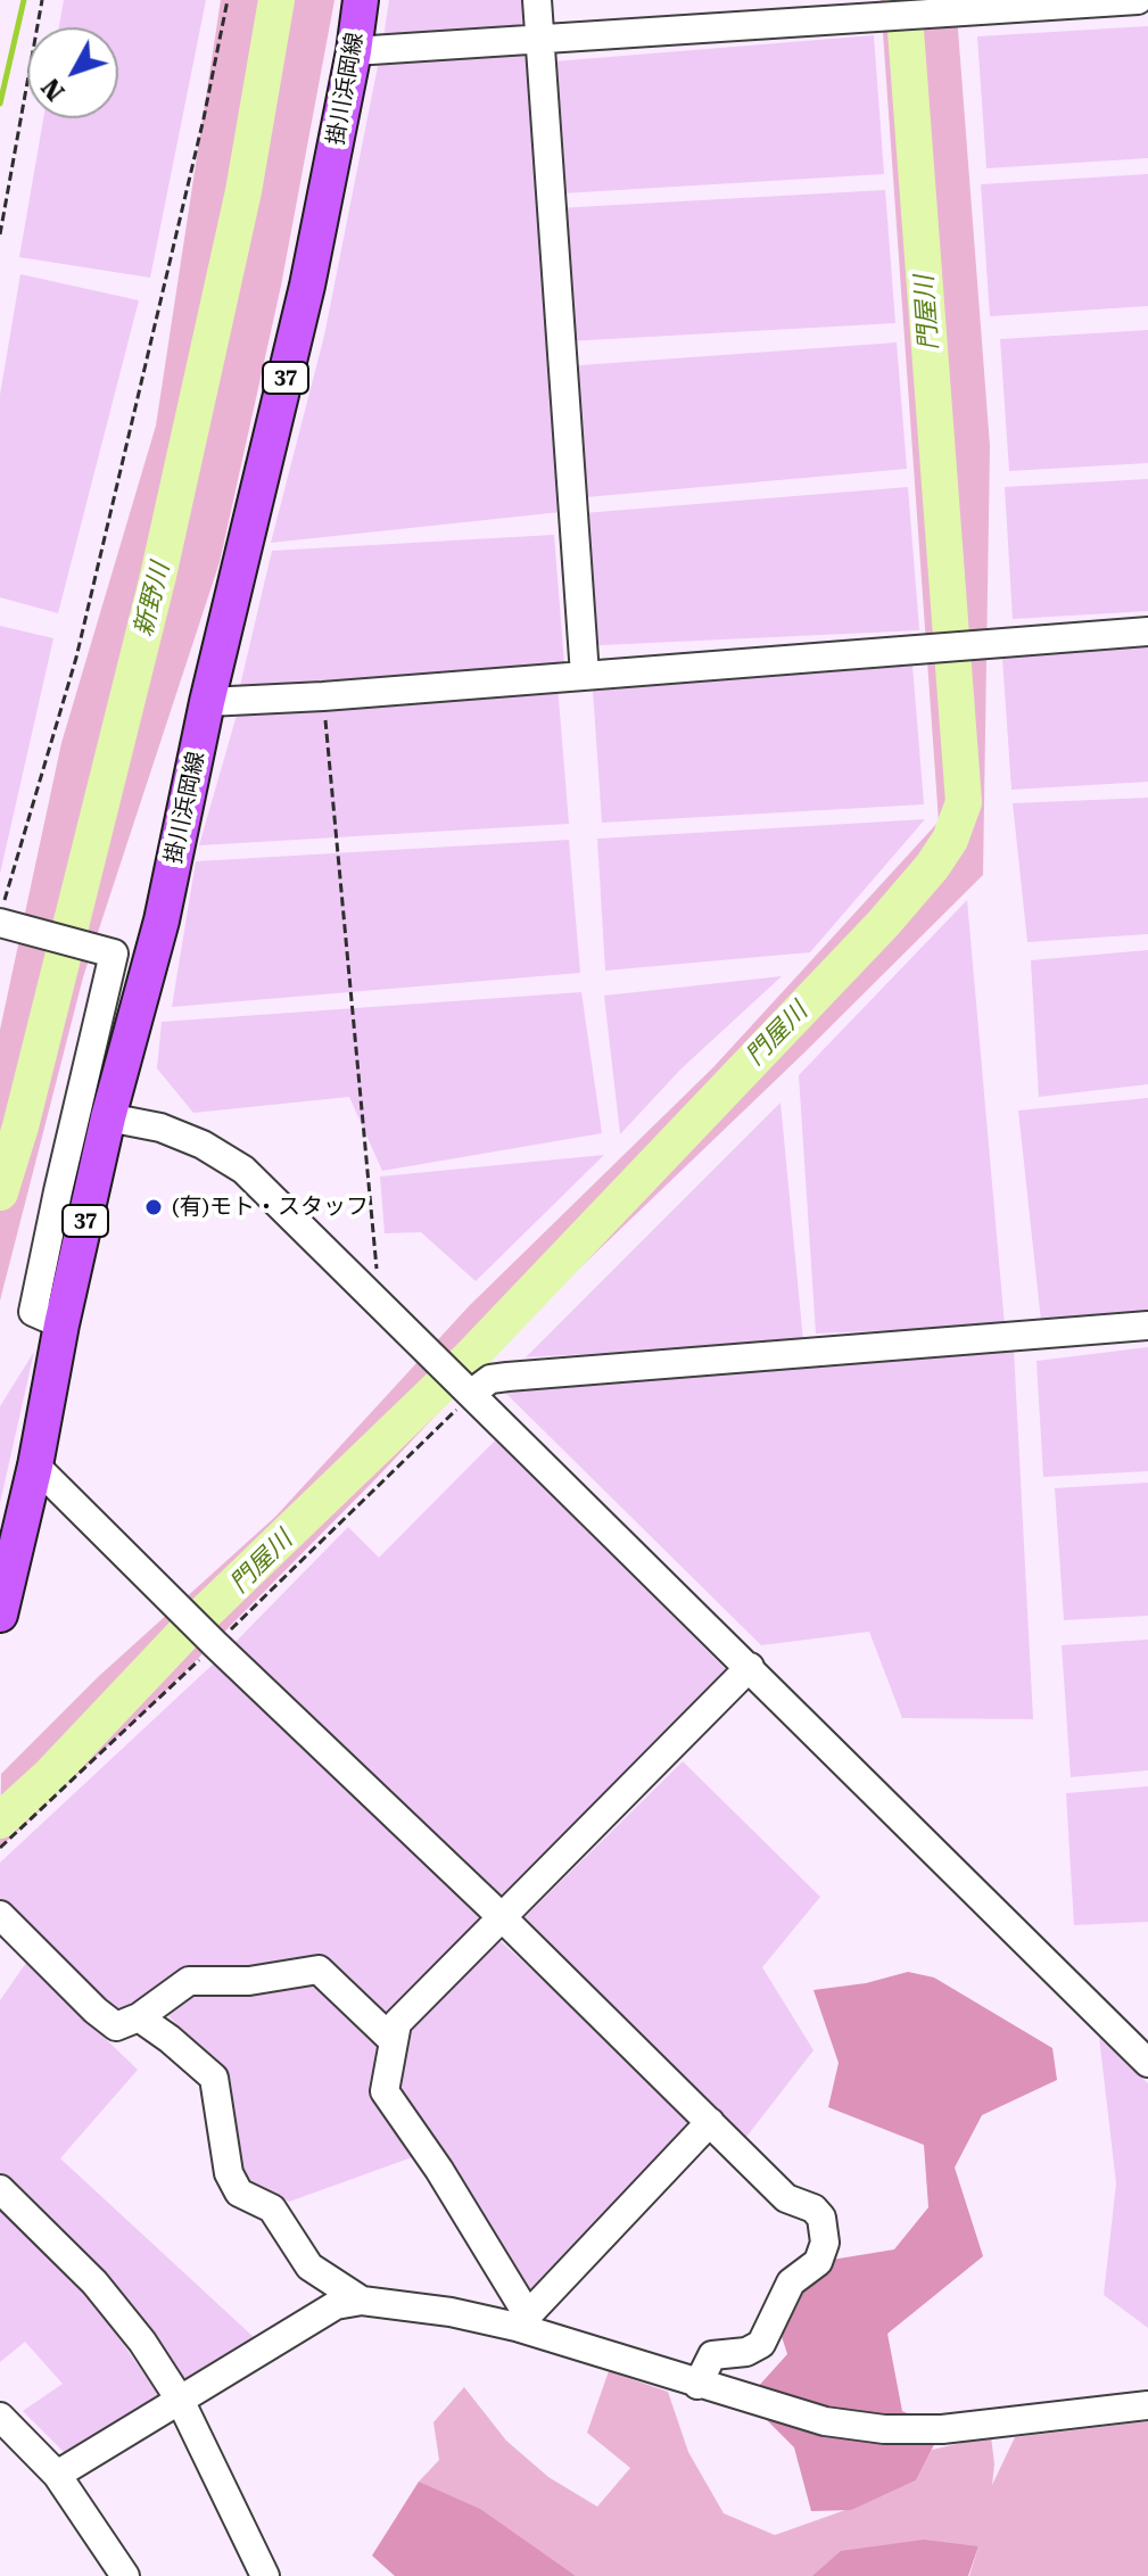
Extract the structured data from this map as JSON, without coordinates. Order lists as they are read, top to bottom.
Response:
{
  "streets": {
    "main road": ["掛川浜岡線", "37"]
  },
  "water": ["門屋川", "新野川"],
  "places": ["(有)モト・スタッフ"],
  "north": "bottom left"
}
